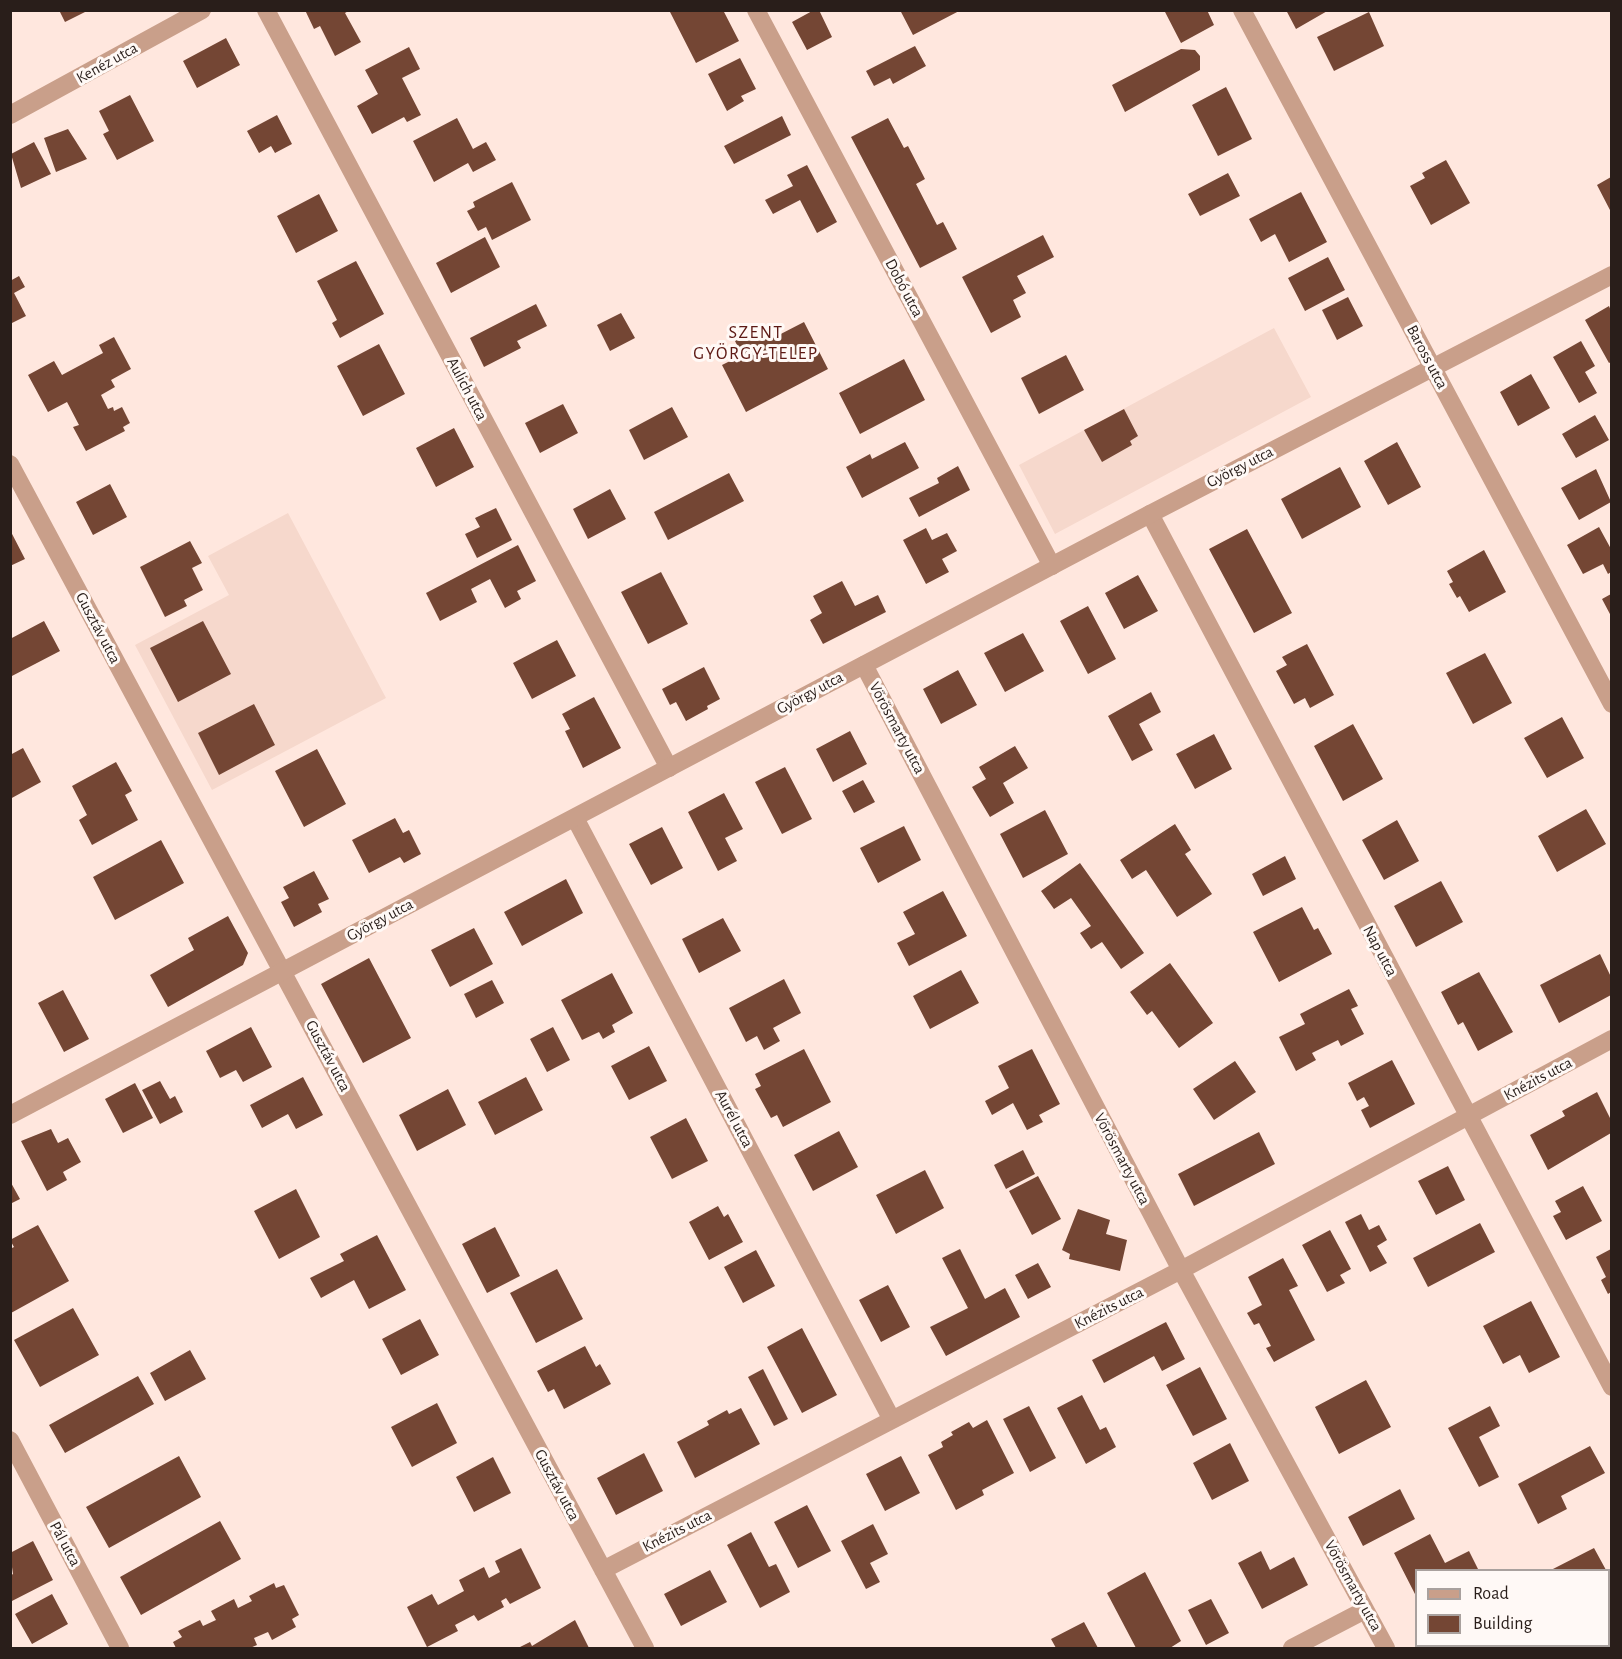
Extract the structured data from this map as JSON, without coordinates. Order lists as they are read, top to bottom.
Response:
{
  "streets": {
    "street": [
      "Kenéz utca",
      "Dobó utca",
      "Baross utca",
      "Aulich utca",
      "György utca",
      "Gusztáv utca",
      "Vörösmarty utca",
      "Nap utca",
      "Knézits utca",
      "Aurél utca",
      "Pál utca"
    ]
  },
  "crossings": [
    ["Dobó utca", "György utca"],
    ["Baross utca", "György utca"],
    ["Aulich utca", "György utca"],
    ["György utca", "Gusztáv utca"],
    ["György utca", "Vörösmarty utca"],
    ["György utca", "Nap utca"],
    ["György utca", "Aurél utca"],
    ["Gusztáv utca", "Knézits utca"],
    ["Vörösmarty utca", "Knézits utca"],
    ["Nap utca", "Knézits utca"],
    ["Knézits utca", "Aurél utca"]
  ],
  "districts": ["SZENT GYÖRGY-TELEP"],
  "legend": ["Road", "Building"]
}
